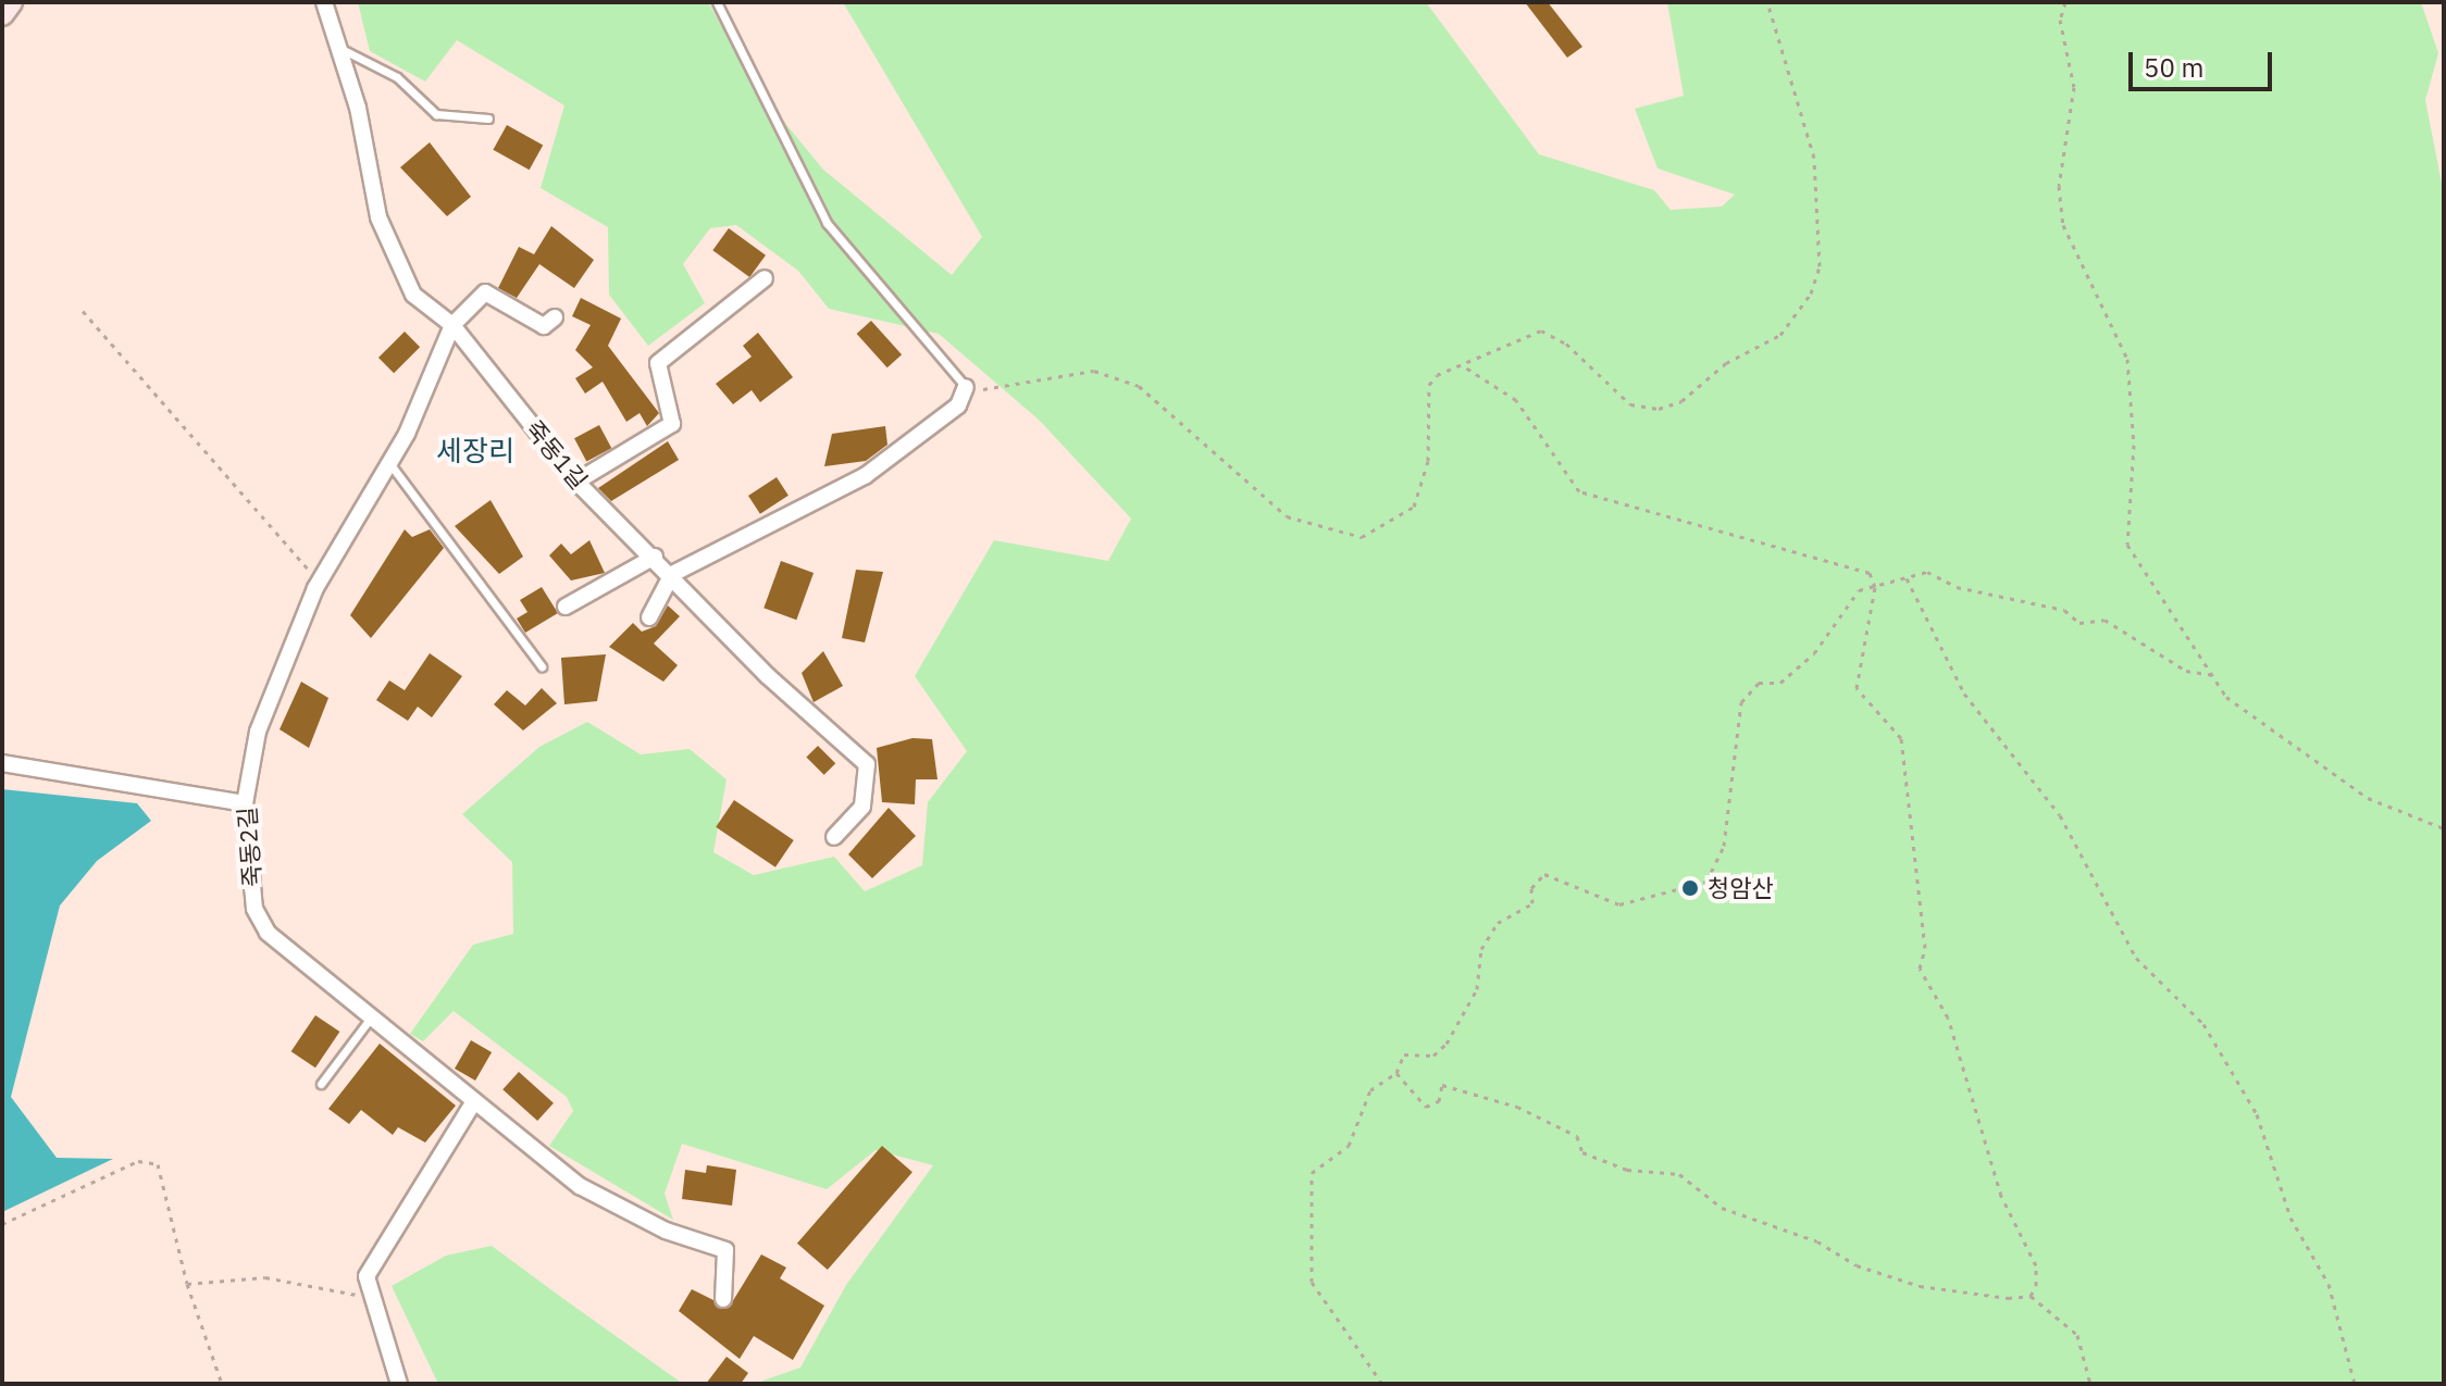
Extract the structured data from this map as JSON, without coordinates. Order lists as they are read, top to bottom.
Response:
{
  "streets": {
    "street": ["죽동1길", "죽동2길"]
  },
  "crossings": [
    ["죽동1길", "죽동2길"]
  ],
  "districts": ["세장리"],
  "places": ["청암산"],
  "scale_bar": "50 m"
}
